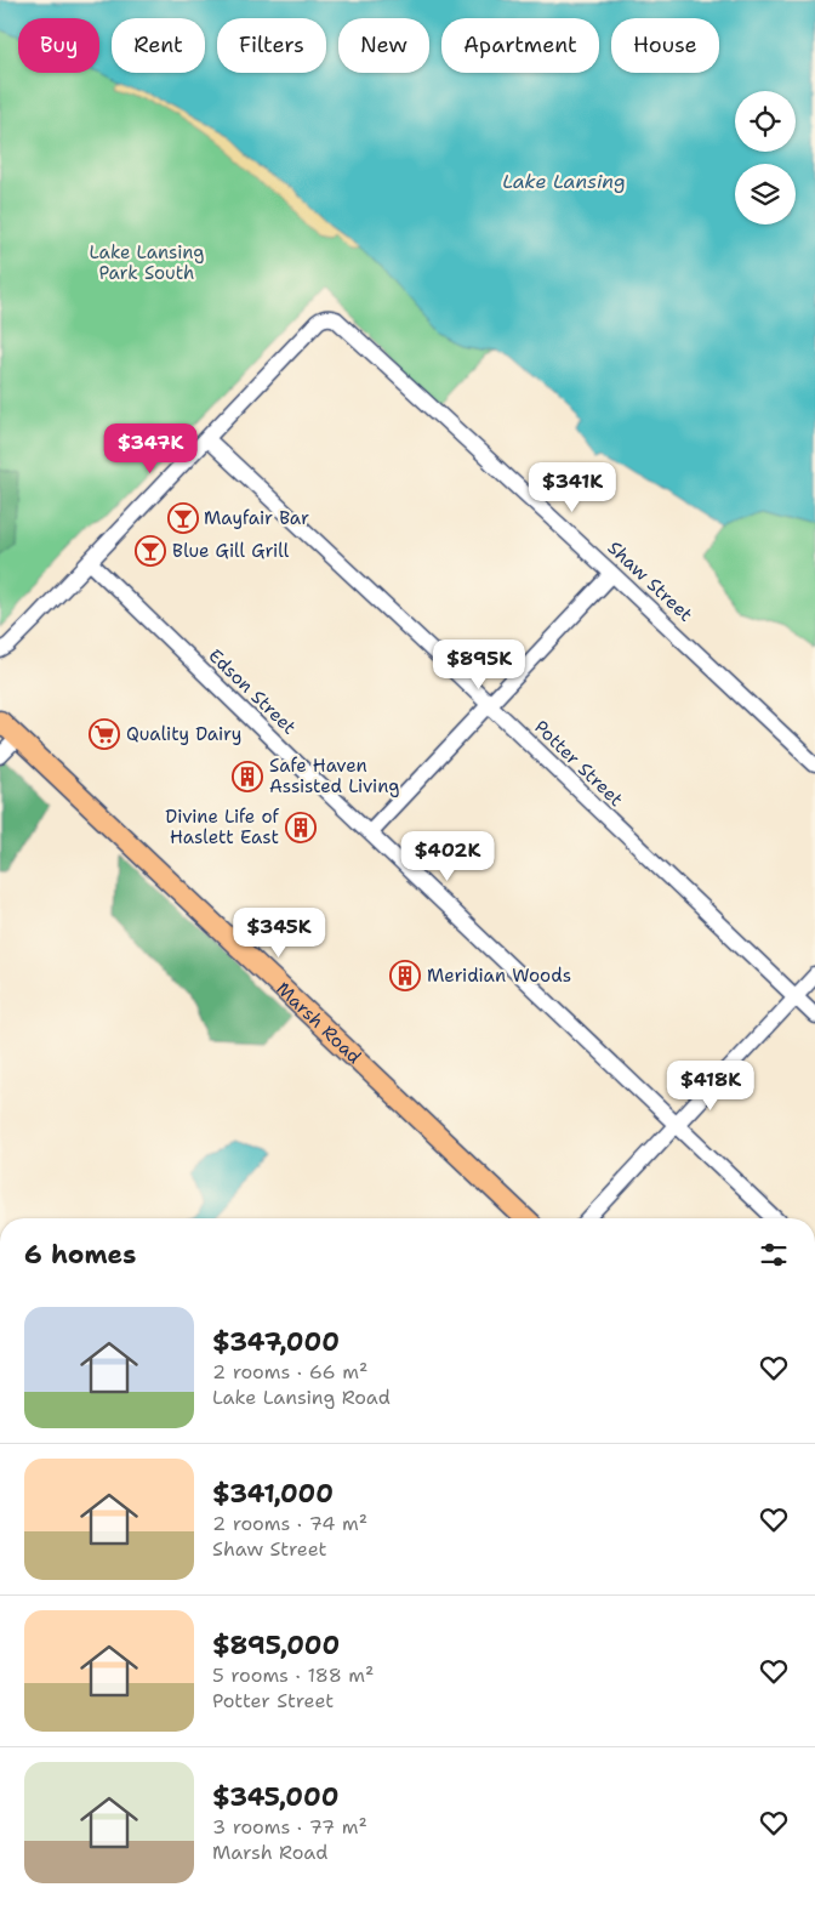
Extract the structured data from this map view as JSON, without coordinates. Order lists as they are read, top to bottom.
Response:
{
  "streets": {
    "main road": ["Marsh Road"],
    "street": ["Shaw Street", "Edson Street", "Potter Street"]
  },
  "crossings": [
    ["Shaw Street", "Potter Street"]
  ],
  "water": ["Lake Lansing"],
  "parks": ["Lake Lansing Park South"],
  "places": {
    "bar": ["Mayfair Bar", "Blue Gill Grill"],
    "supermarket": ["Quality Dairy"],
    "building": ["Safe Haven Assisted Living", "Divine Life of Haslett East", "Meridian Woods"]
  },
  "page": {
    "chip": [
      "Buy",
      "Rent",
      "Filters",
      "New",
      "Apartment",
      "House"
    ],
    "price": [
      "$347K",
      "$341K",
      "$895K",
      "$402K",
      "$345K",
      "$418K"
    ],
    "heading": "6 homes",
    "list": [
      {
        "name": "$347,000",
        "note": "2 rooms · 66 m² · Lake Lansing Road"
      },
      {
        "name": "$341,000",
        "note": "2 rooms · 74 m² · Shaw Street"
      },
      {
        "name": "$895,000",
        "note": "5 rooms · 188 m² · Potter Street"
      },
      {
        "name": "$345,000",
        "note": "3 rooms · 77 m² · Marsh Road"
      }
    ]
  }
}
